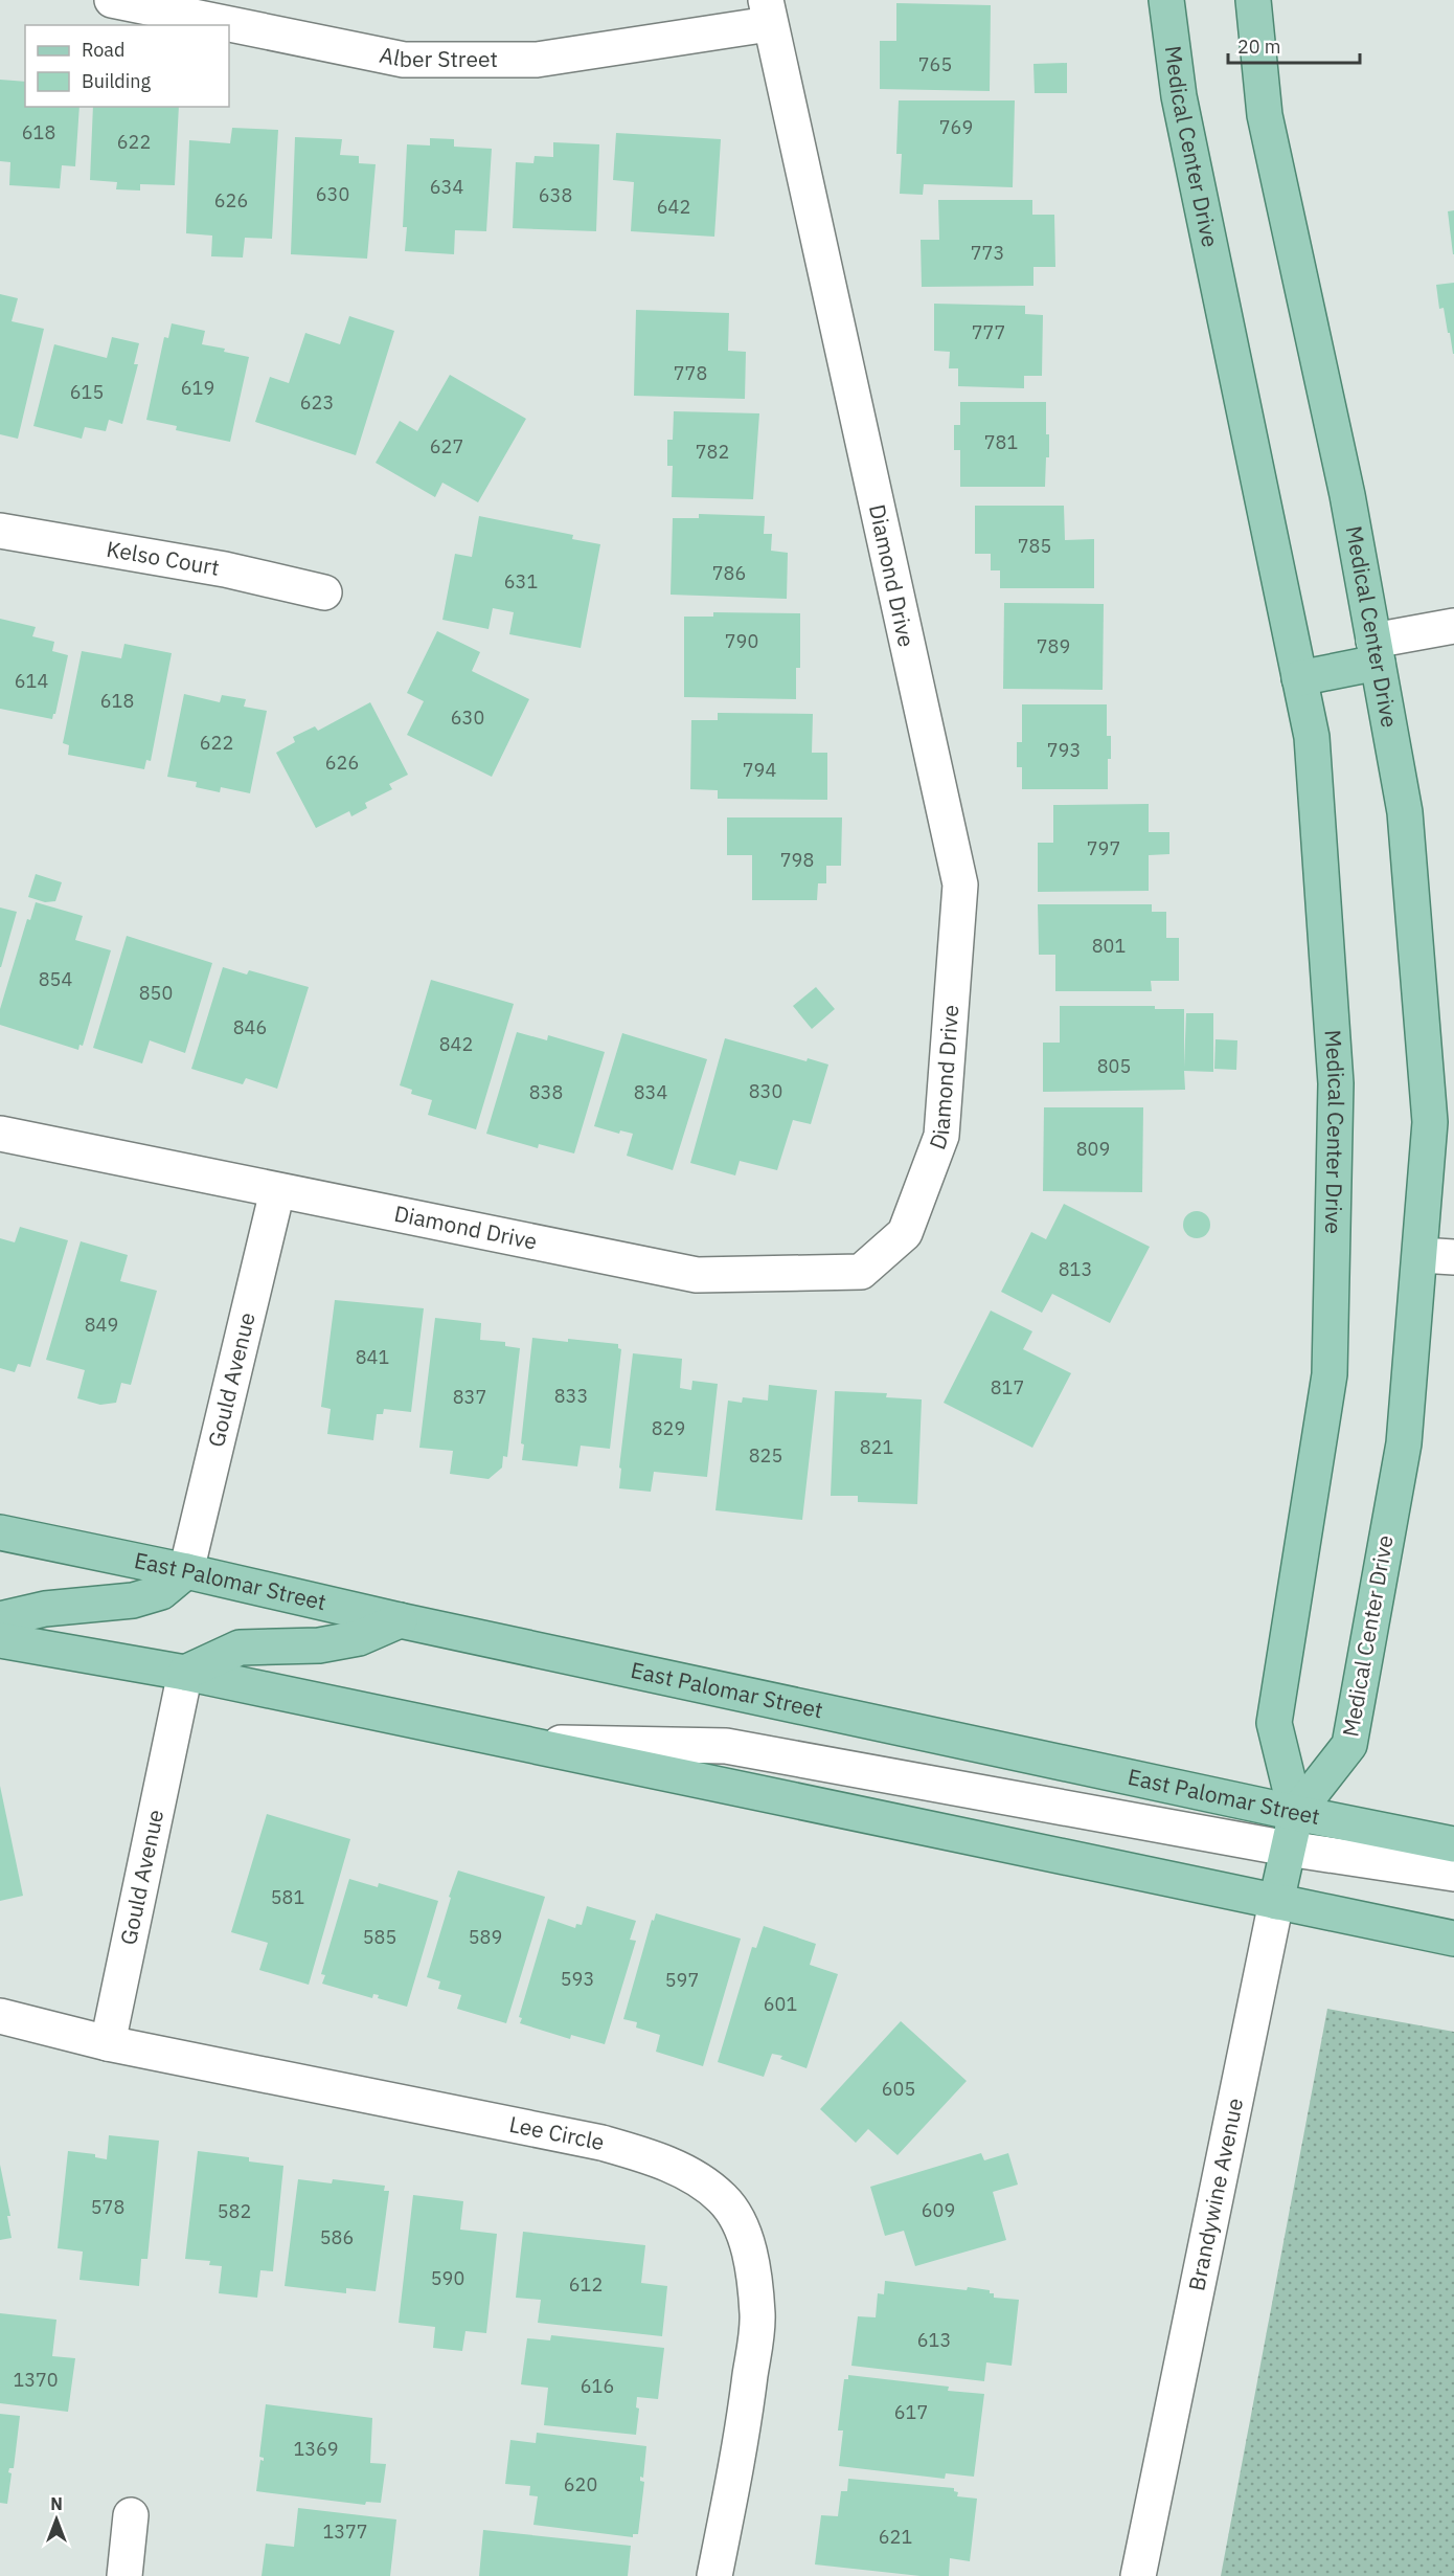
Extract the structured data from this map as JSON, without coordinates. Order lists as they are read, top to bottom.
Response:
{
  "streets": {
    "main road": ["Medical Center Drive", "East Palomar Street", "Brandywine Avenue"],
    "street": [
      "Alber Street",
      "Kelso Court",
      "Diamond Drive",
      "Gould Avenue",
      "Lee Circle"
    ]
  },
  "crossings": [
    ["Alber Street", "Diamond Drive"],
    ["Medical Center Drive", "East Palomar Street"],
    ["Medical Center Drive", "Brandywine Avenue"],
    ["Diamond Drive", "Gould Avenue"],
    ["Gould Avenue", "East Palomar Street"],
    ["Gould Avenue", "Lee Circle"],
    ["East Palomar Street", "Brandywine Avenue"]
  ],
  "house_numbers": [
    "765",
    "769",
    "618",
    "622",
    "634",
    "630",
    "638",
    "626",
    "642",
    "773",
    "777",
    "778",
    "619",
    "615",
    "623",
    "781",
    "627",
    "782",
    "785",
    "786",
    "631",
    "790",
    "789",
    "614",
    "618",
    "630",
    "622",
    "793",
    "626",
    "794",
    "797",
    "798",
    "801",
    "854",
    "850",
    "846",
    "842",
    "805",
    "830",
    "838",
    "834",
    "809",
    "813",
    "849",
    "841",
    "817",
    "833",
    "837",
    "829",
    "821",
    "825",
    "581",
    "585",
    "589",
    "593",
    "597",
    "601",
    "605",
    "578",
    "609",
    "582",
    "586",
    "590",
    "612",
    "613",
    "1370",
    "616",
    "617",
    "1369",
    "620",
    "1377",
    "621"
  ],
  "legend": ["Road", "Building"],
  "scale_bar": "20 m",
  "north": "top"
}
